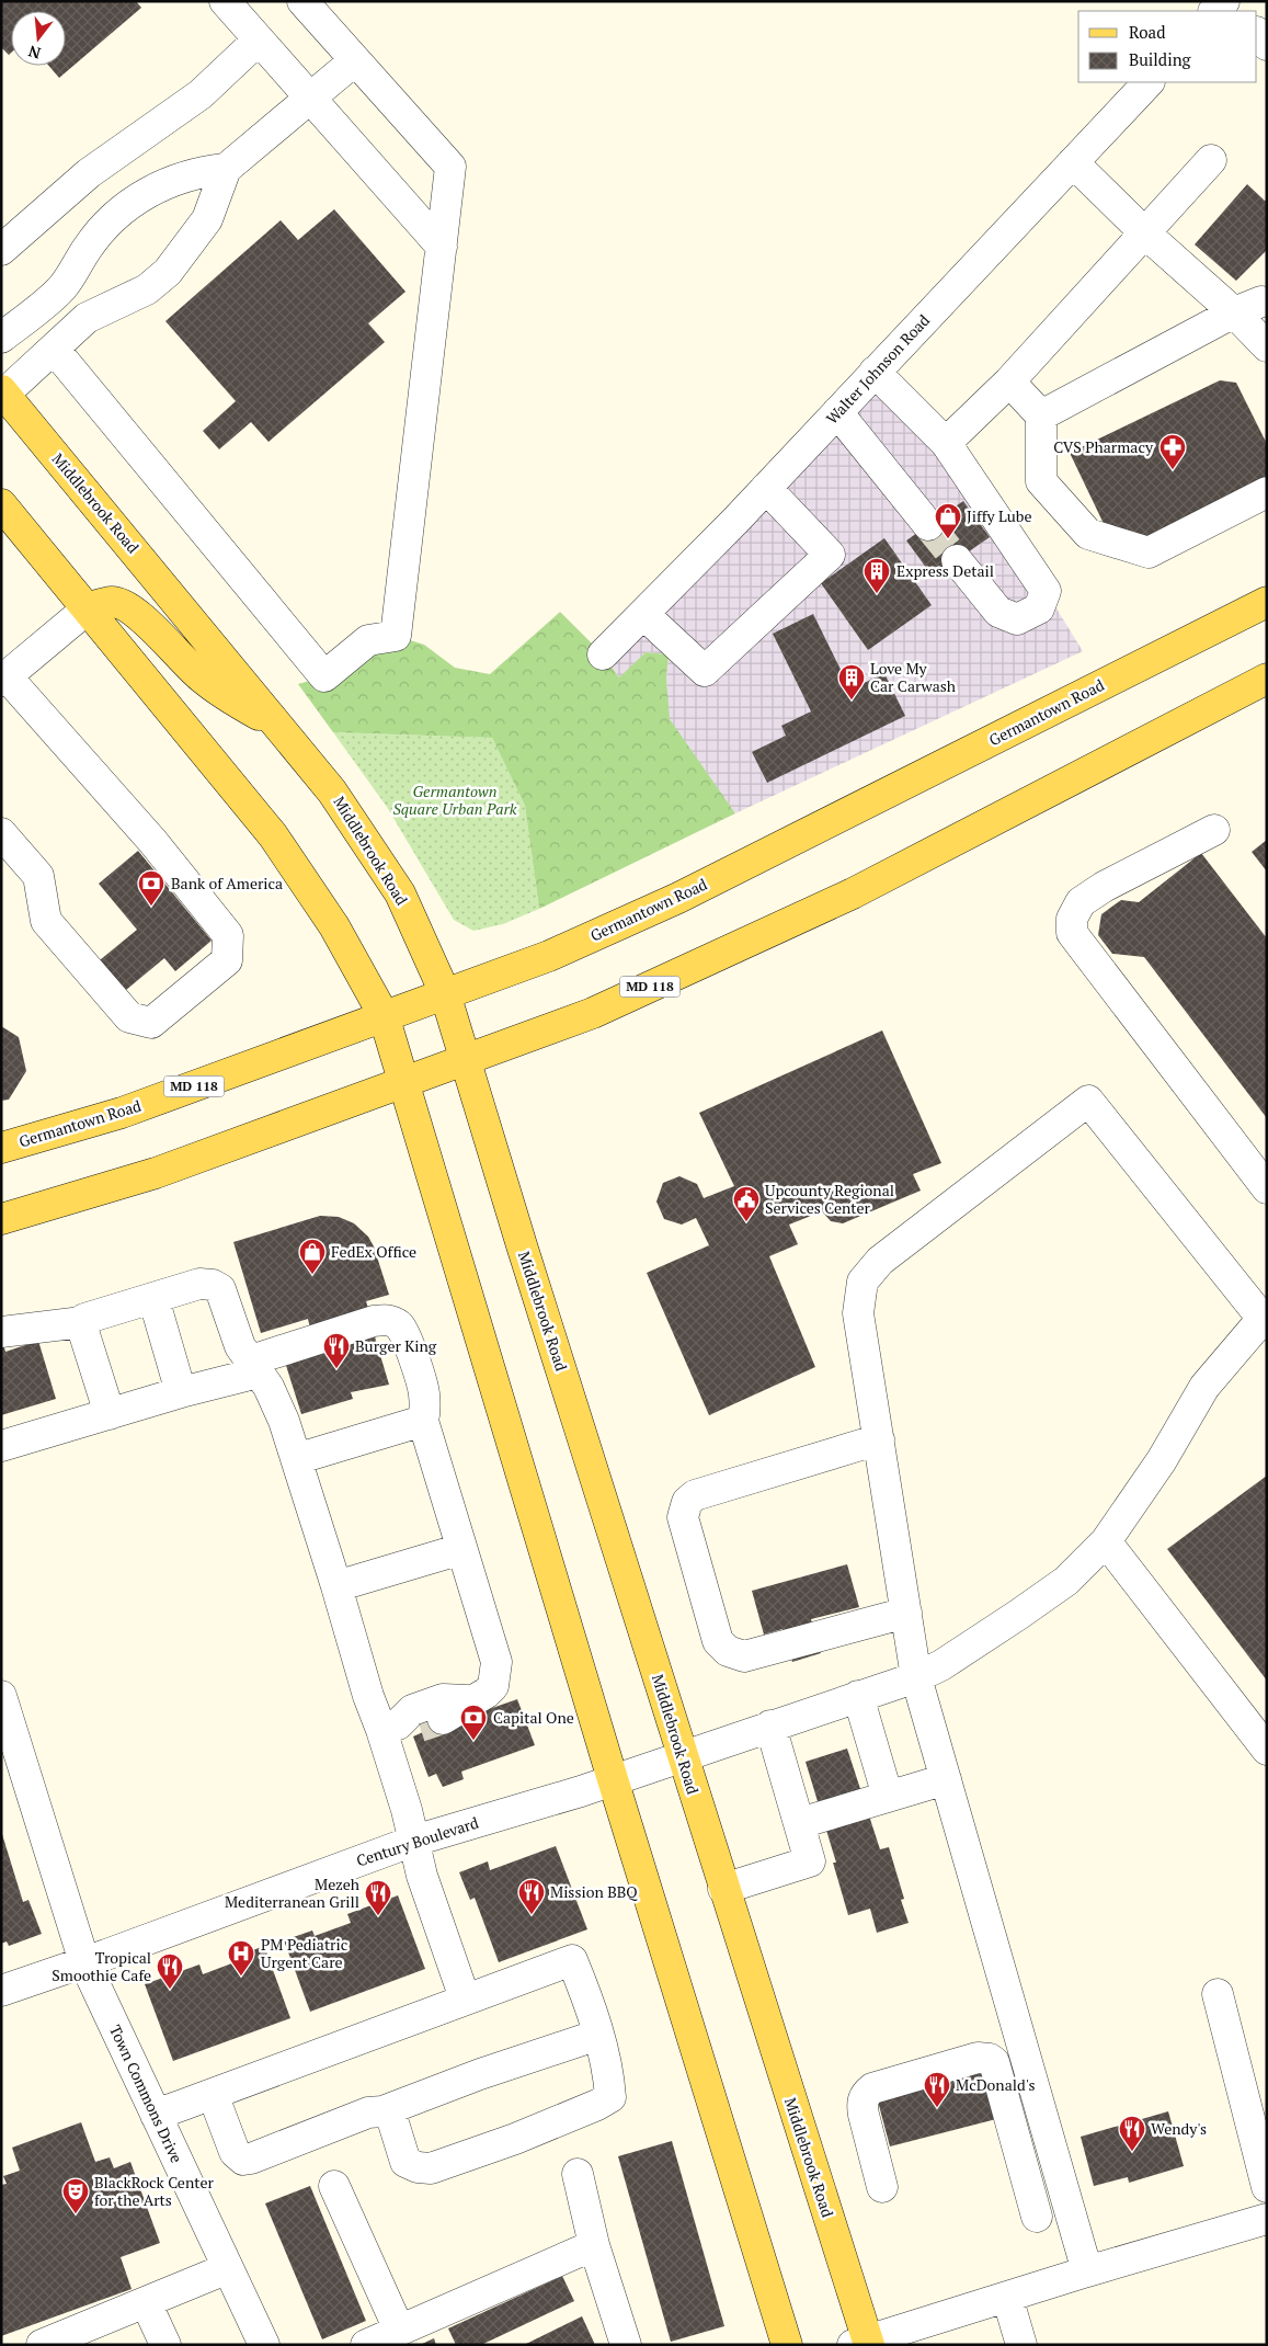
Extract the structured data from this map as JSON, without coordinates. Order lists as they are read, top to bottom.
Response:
{
  "streets": {
    "main road": ["Middlebrook Road", "Germantown Road", "MD 118"],
    "street": ["Walter Johnson Road", "Century Boulevard", "Town Commons Drive"]
  },
  "crossings": [
    ["Middlebrook Road", "Germantown Road"],
    ["Middlebrook Road", "MD 118"],
    ["Middlebrook Road", "Century Boulevard"],
    ["Century Boulevard", "Town Commons Drive"]
  ],
  "parks": ["Germantown Square Urban Park"],
  "places": {
    "pharmacy": ["CVS Pharmacy"],
    "shop": ["Jiffy Lube", "FedEx Office"],
    "building": ["Express Detail", "Love My Car Carwash"],
    "bank": ["Bank of America", "Capital One"],
    "public building": ["Upcounty Regional Services Center"],
    "restaurant": [
      "Burger King",
      "Mission BBQ",
      "Mezeh Mediterranean Grill",
      "Tropical Smoothie Cafe",
      "McDonald's",
      "Wendy's"
    ],
    "hospital": ["PM Pediatric Urgent Care"],
    "theatre": ["BlackRock Center for the Arts"]
  },
  "legend": ["Road", "Building"],
  "north": "bottom"
}
